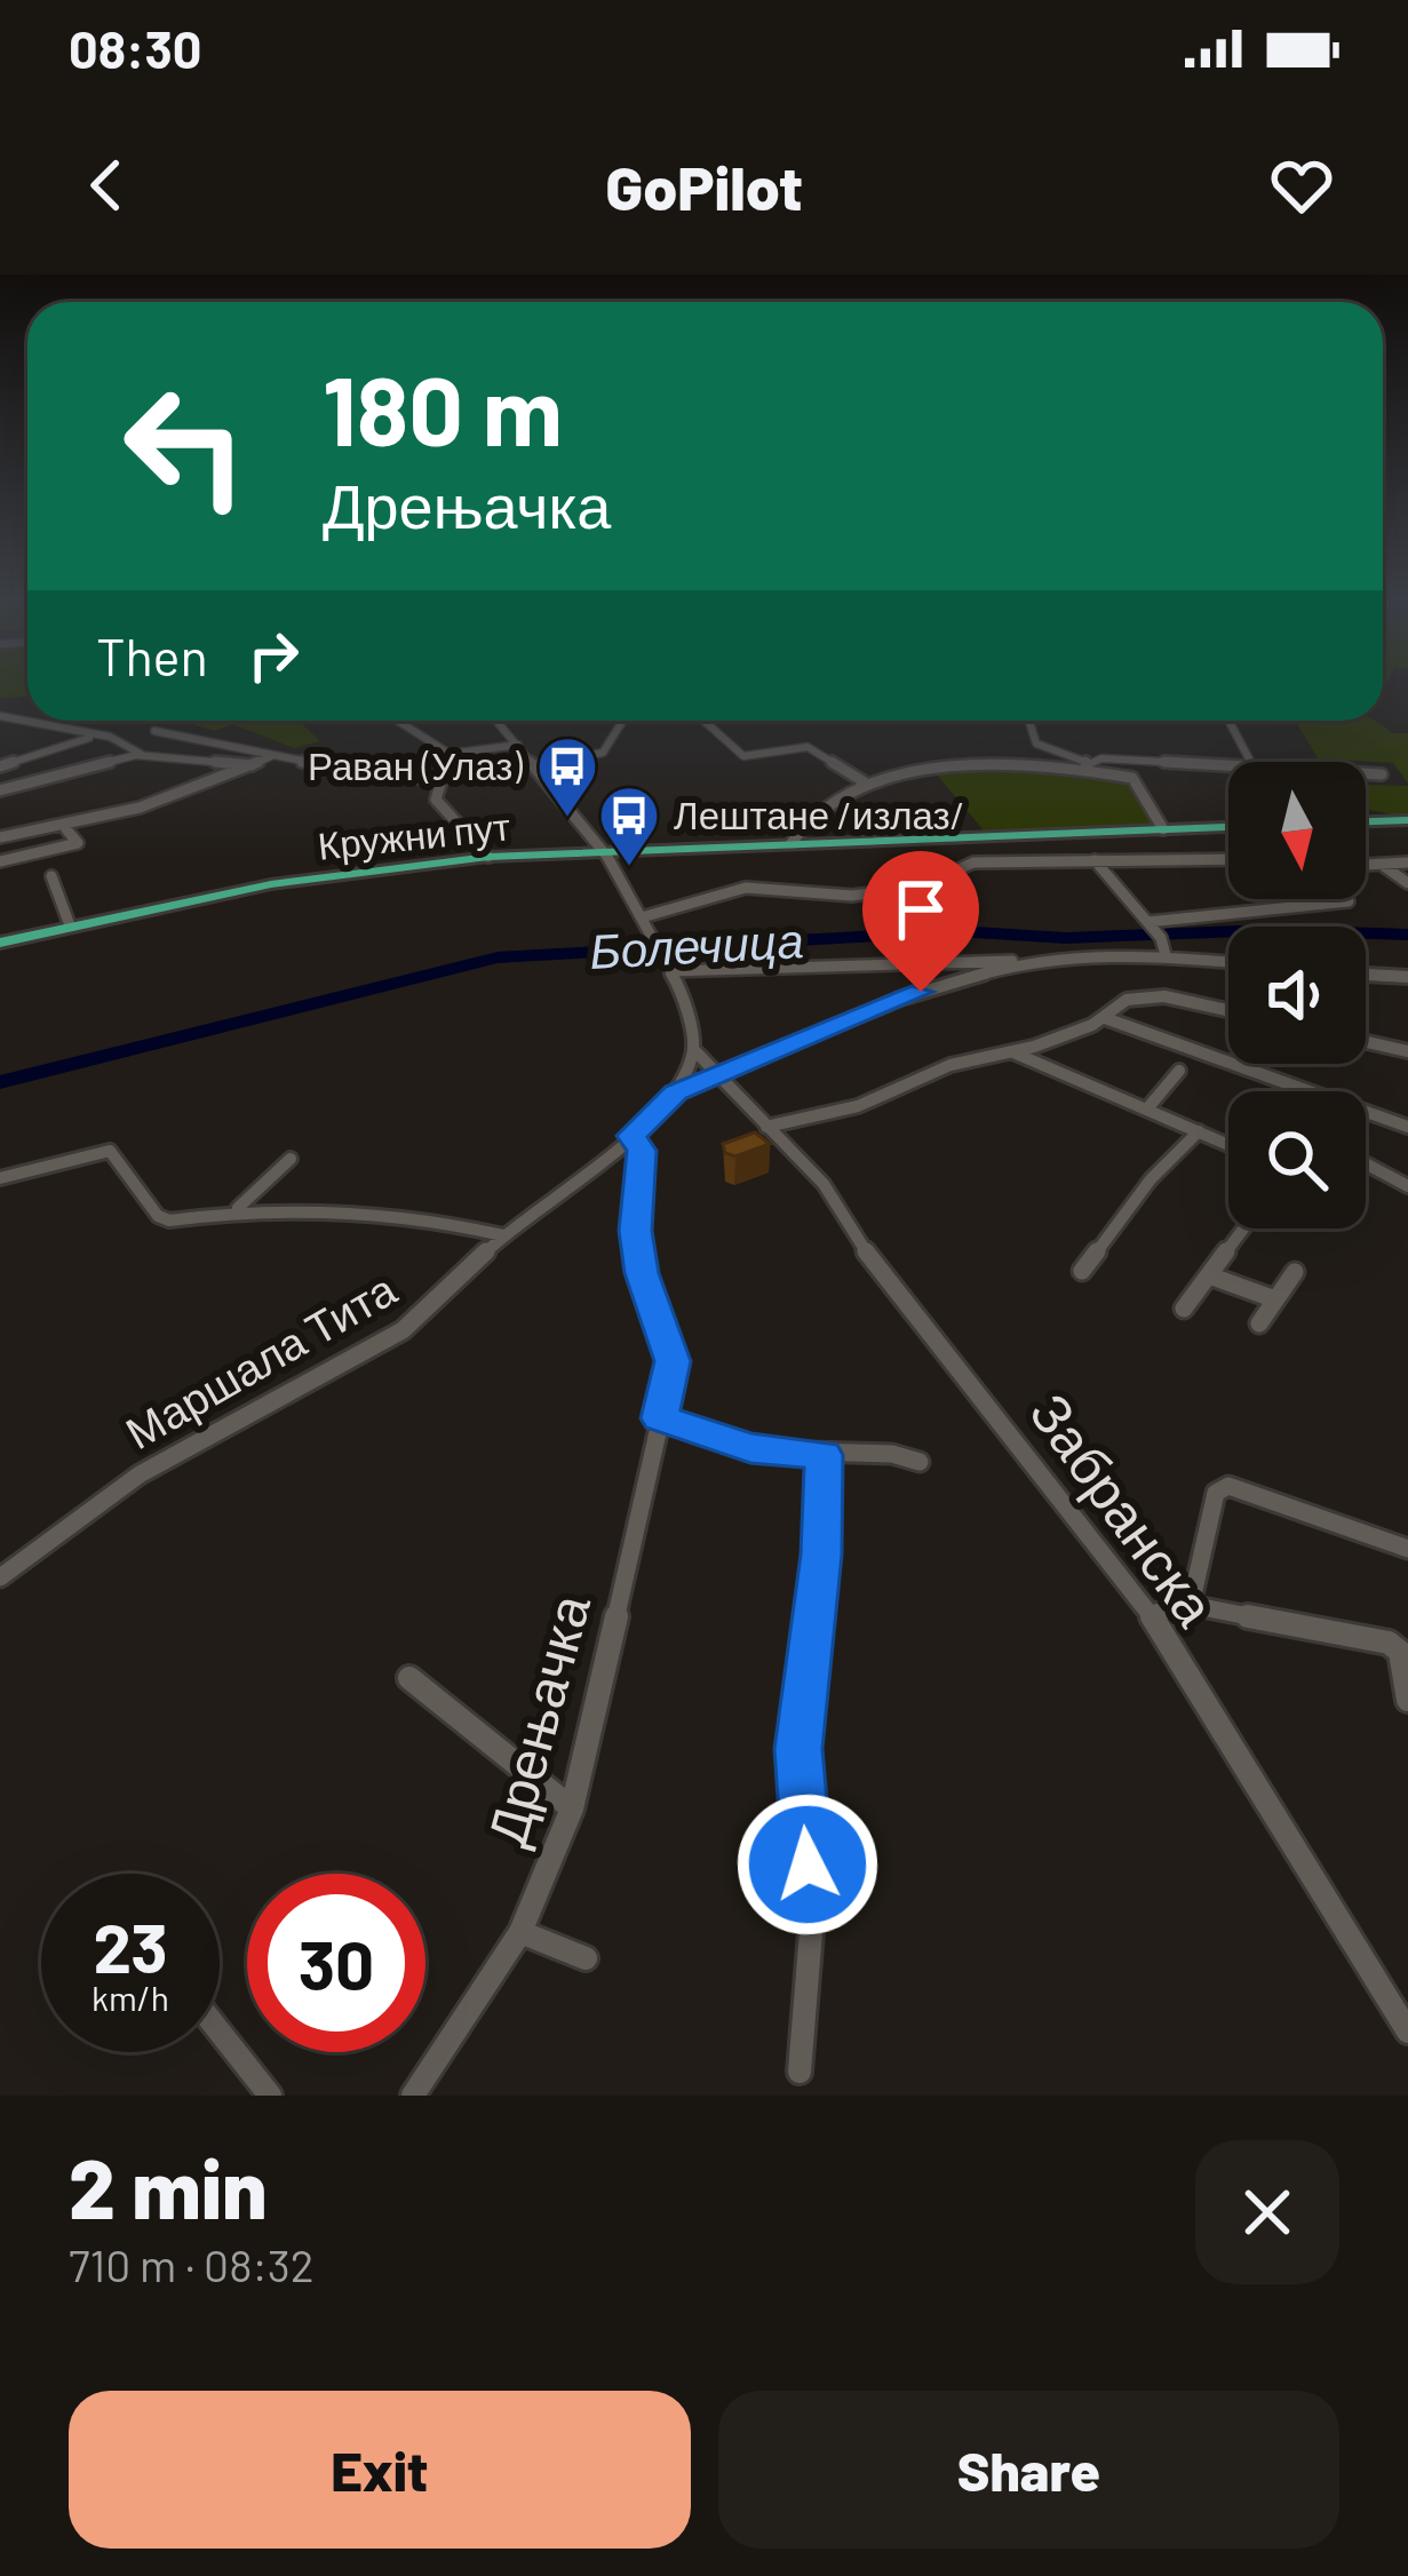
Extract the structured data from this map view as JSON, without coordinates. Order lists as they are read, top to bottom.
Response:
{
  "streets": {
    "main road": ["Кружни пут"],
    "street": ["Маршала Тита", "Забранска", "Дрењачка"]
  },
  "crossings": [
    ["Маршала Тита", "Дрењачка"]
  ],
  "water": ["Болечица"],
  "places": {
    "bus stop": ["Раван (Улаз)", "Лештане /излаз/"]
  },
  "north": "bottom",
  "page": {
    "status": "08:30",
    "header": "GoPilot",
    "turn": ["180 m", "Дрењачка"],
    "then": "Then",
    "speed": "23 km/h",
    "limit": "30",
    "heading": ["2 min", "710 m · 08:32"],
    "buttons": ["Exit", "Share"]
  }
}
